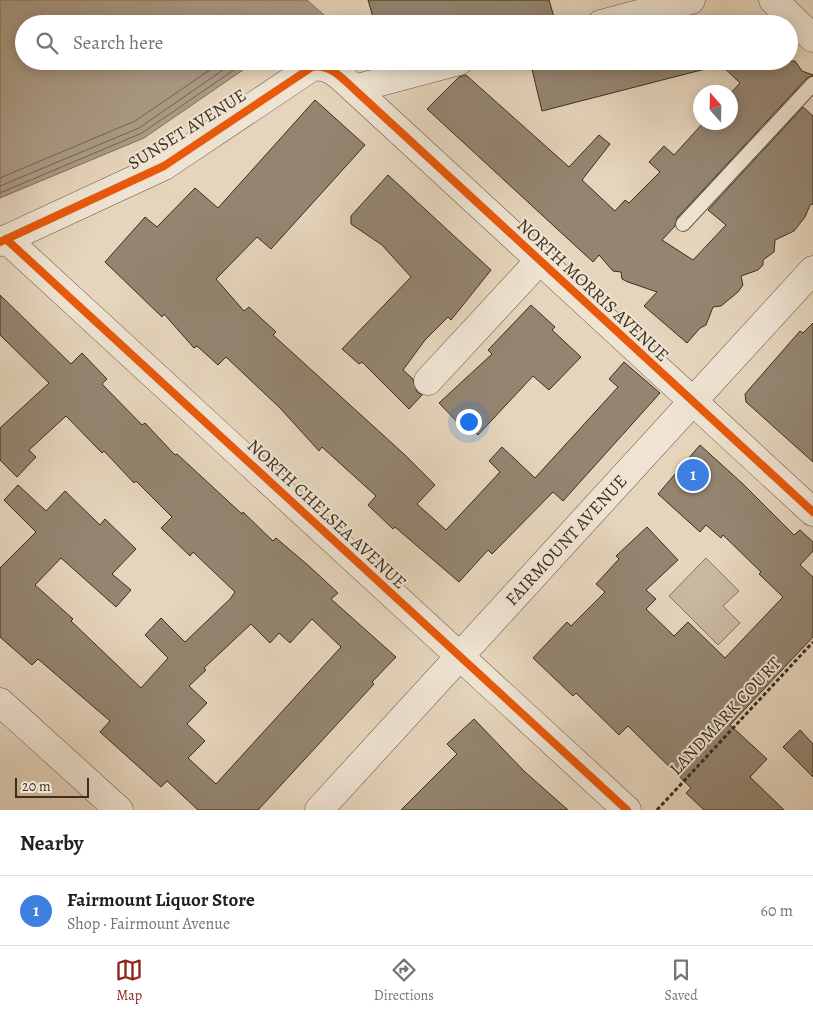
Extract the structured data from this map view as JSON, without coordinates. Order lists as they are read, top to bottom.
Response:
{
  "streets": {
    "street": [
      "SUNSET AVENUE",
      "NORTH MORRIS AVENUE",
      "NORTH CHELSEA AVENUE",
      "FAIRMOUNT AVENUE"
    ],
    "path": ["LANDMARK COURT"]
  },
  "crossings": [
    ["SUNSET AVENUE", "NORTH MORRIS AVENUE"],
    ["SUNSET AVENUE", "NORTH CHELSEA AVENUE"],
    ["NORTH MORRIS AVENUE", "FAIRMOUNT AVENUE"],
    ["NORTH CHELSEA AVENUE", "FAIRMOUNT AVENUE"]
  ],
  "scale_bar": "20 m",
  "north": "top",
  "page": {
    "search": "Search here",
    "pins": "1",
    "scale": "20 m",
    "heading": "Nearby",
    "list": [
      {
        "mark": "1",
        "name": "Fairmount Liquor Store",
        "note": "Shop · Fairmount Avenue",
        "value": "60 m"
      }
    ],
    "nav": ["Map", "Directions", "Saved"]
  }
}
